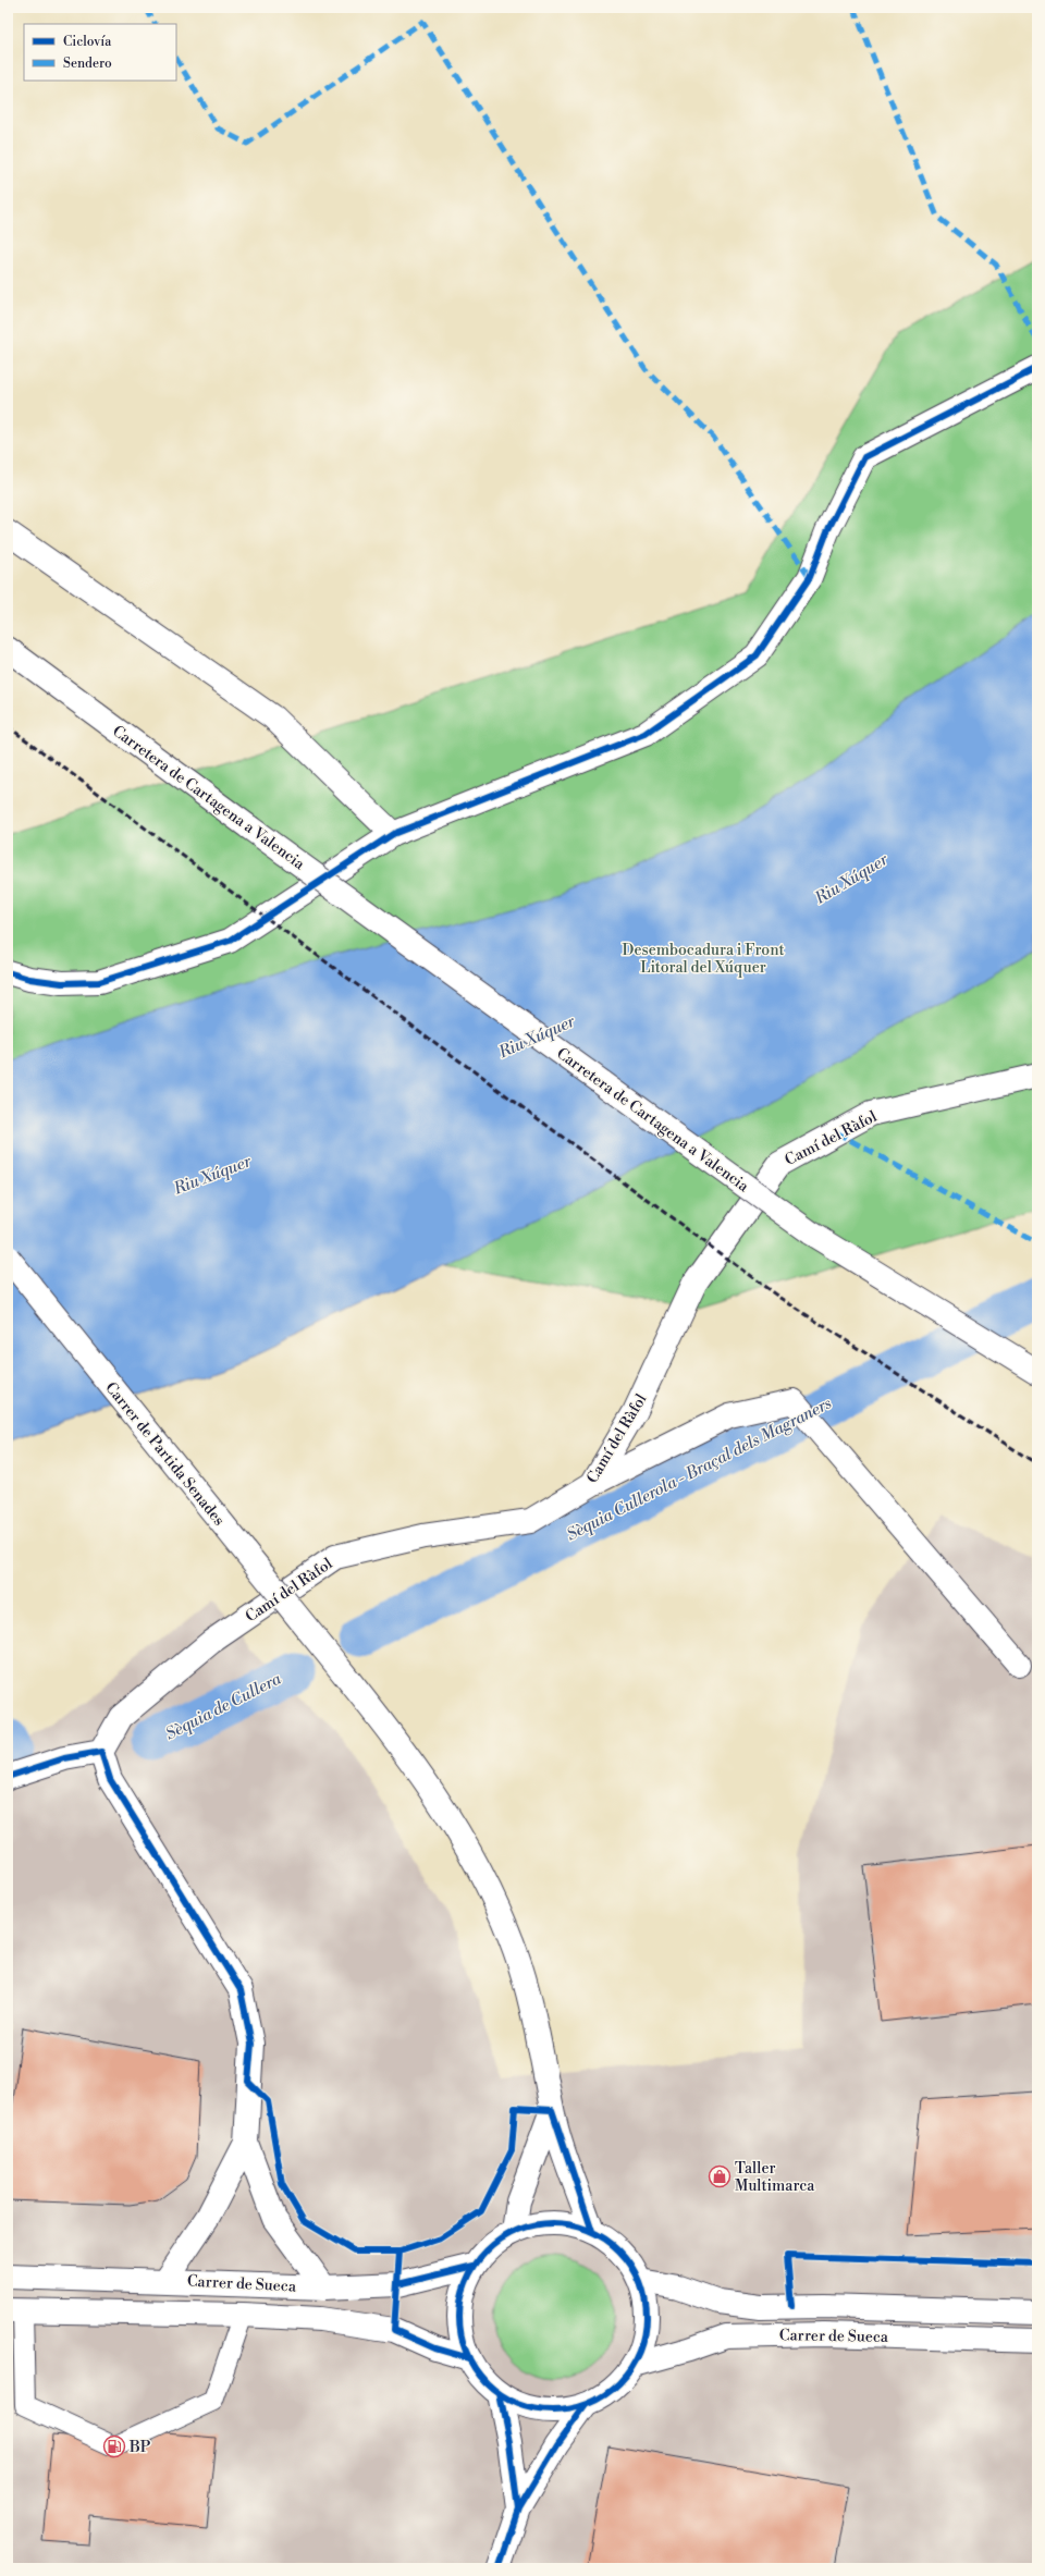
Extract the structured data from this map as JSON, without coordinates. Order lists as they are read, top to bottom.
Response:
{
  "streets": {
    "main road": [
      "Carretera de Cartagena a Valencia",
      "Camí del Ràfol",
      "Carrer de Partida Senades",
      "Carrer de Sueca"
    ]
  },
  "water": ["Riu Xúquer", "Sèquia Cullerola - Braçal dels Magraners", "Sèquia de Cullera"],
  "parks": ["Desembocadura i Front Litoral del Xúquer"],
  "places": {
    "shop": ["Taller Multimarca"],
    "fuel station": ["BP"]
  },
  "legend": ["Ciclovía", "Sendero"]
}
